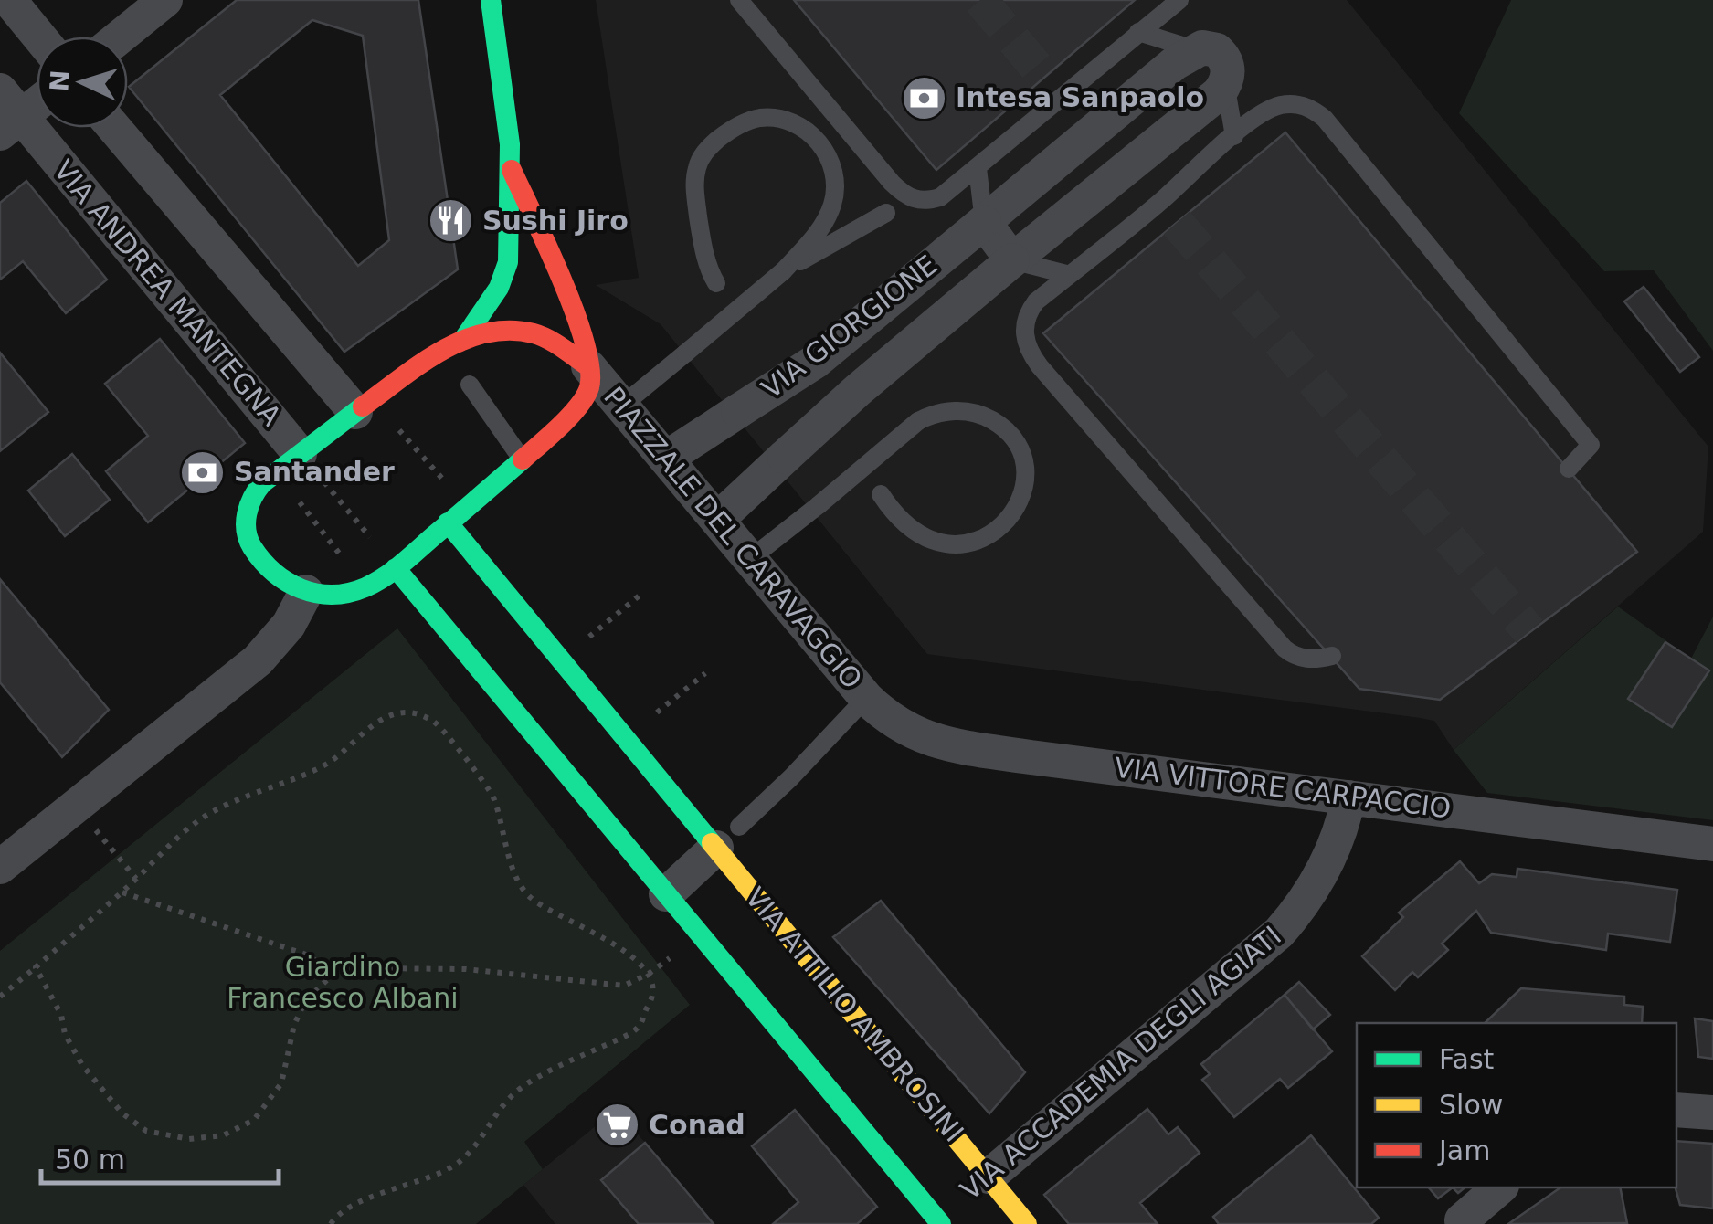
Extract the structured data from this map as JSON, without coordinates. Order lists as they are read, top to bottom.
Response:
{
  "streets": {
    "street": [
      "VIA ANDREA MANTEGNA",
      "VIA GIORGIONE",
      "PIAZZALE DEL CARAVAGGIO",
      "VIA VITTORE CARPACCIO",
      "VIA ATTILIO AMBROSINI",
      "VIA ACCADEMIA DEGLI AGIATI"
    ]
  },
  "crossings": [
    ["VIA ANDREA MANTEGNA", "PIAZZALE DEL CARAVAGGIO"],
    ["VIA GIORGIONE", "PIAZZALE DEL CARAVAGGIO"],
    ["PIAZZALE DEL CARAVAGGIO", "VIA VITTORE CARPACCIO"],
    ["PIAZZALE DEL CARAVAGGIO", "VIA ATTILIO AMBROSINI"],
    ["VIA VITTORE CARPACCIO", "VIA ACCADEMIA DEGLI AGIATI"],
    ["VIA ATTILIO AMBROSINI", "VIA ACCADEMIA DEGLI AGIATI"]
  ],
  "parks": ["Giardino Francesco Albani"],
  "places": {
    "bank": ["Intesa Sanpaolo", "Santander"],
    "restaurant": ["Sushi Jiro"],
    "supermarket": ["Conad"]
  },
  "legend": ["Fast", "Slow", "Jam"],
  "scale_bar": "50 m",
  "north": "left"
}
